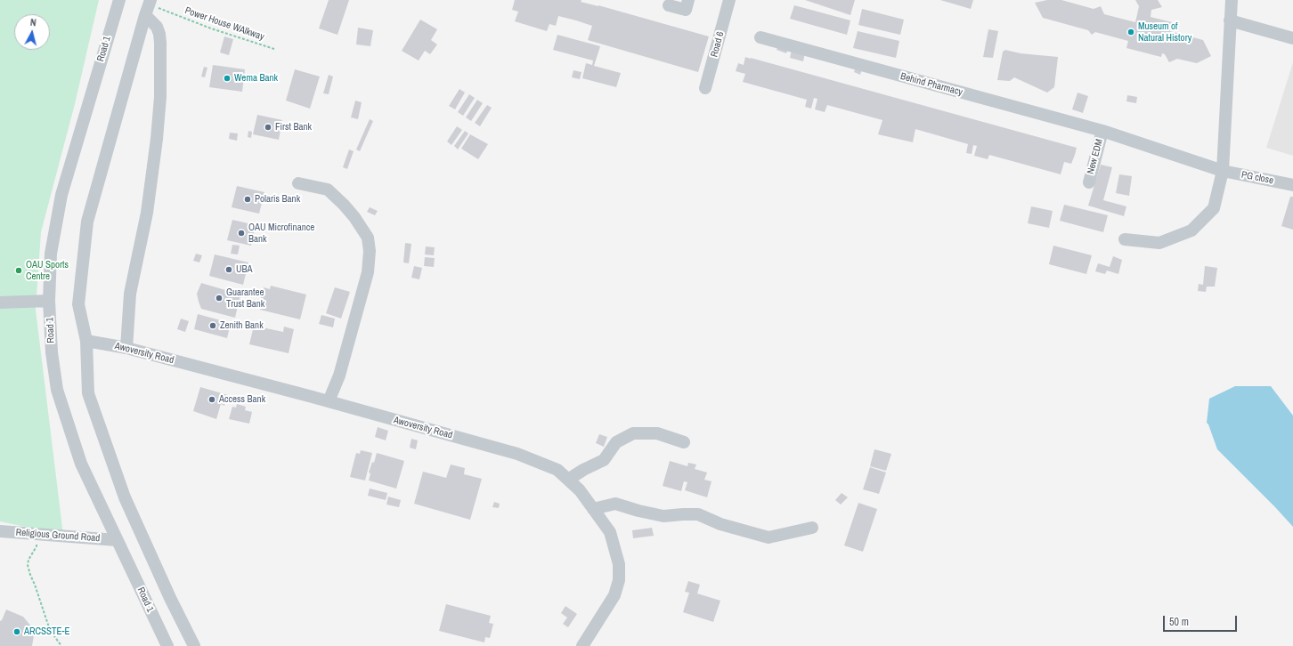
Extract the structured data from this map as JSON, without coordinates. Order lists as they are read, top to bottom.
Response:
{
  "streets": {
    "street": [
      "Road 6",
      "Road 1",
      "Behind Pharmacy",
      "New EDM",
      "PG close",
      "Awoversity Road",
      "Religious Ground Road"
    ],
    "path": ["Power House WAlkway"]
  },
  "crossings": [
    ["Road 1", "Religious Ground Road"],
    ["Behind Pharmacy", "New EDM"],
    ["Behind Pharmacy", "PG close"]
  ],
  "places": [
    "Museum of Natural History",
    "Wema Bank",
    "First Bank",
    "Polaris Bank",
    "OAU Microfinance Bank",
    "UBA",
    "OAU Sports Centre",
    "Guarantee Trust Bank",
    "Zenith Bank",
    "Access Bank",
    "ARCSSTE-E"
  ],
  "scale_bar": "50 m",
  "north": "top"
}
